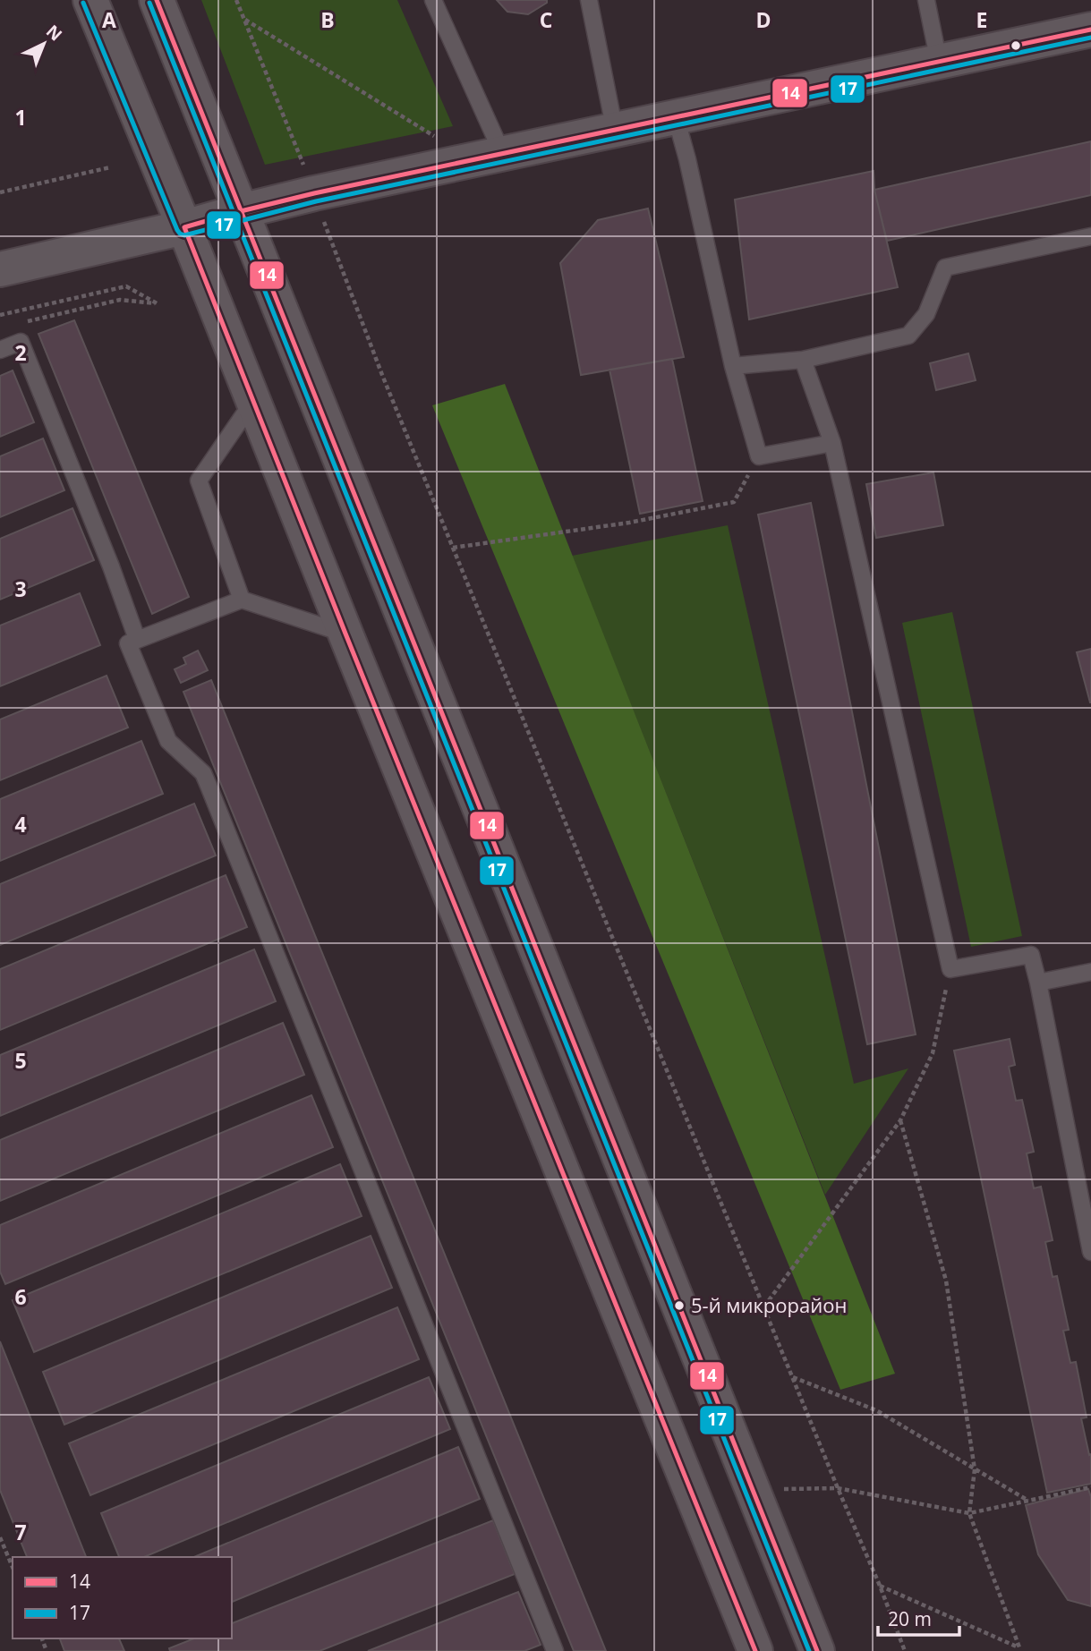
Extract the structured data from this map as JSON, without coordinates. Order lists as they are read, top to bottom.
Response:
{
  "places": ["5-й микрорайон"],
  "lines": ["transit line 14", "transit line 17"],
  "legend": ["14", "17"],
  "scale_bar": "20 m",
  "north": "top right",
  "grid": {
    "columns": [
      "A",
      "B",
      "C",
      "D",
      "E"
    ],
    "rows": [
      "1",
      "2",
      "3",
      "4",
      "5",
      "6",
      "7"
    ]
  }
}
